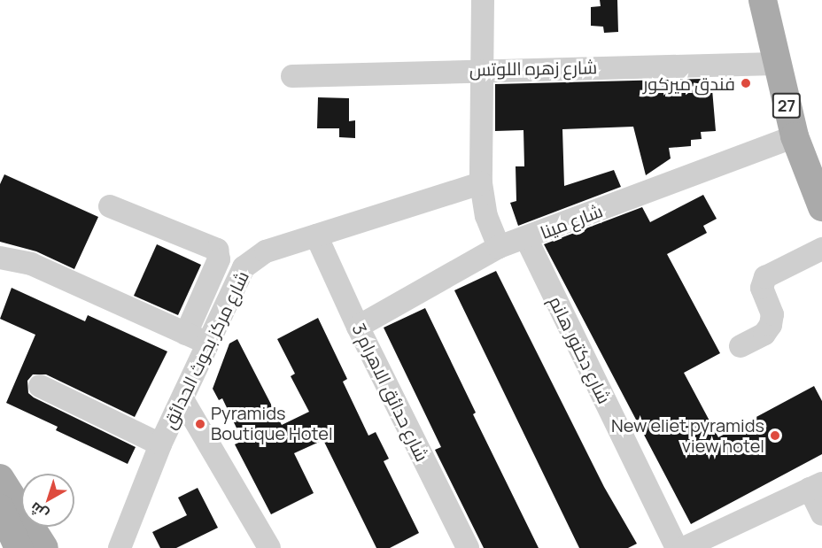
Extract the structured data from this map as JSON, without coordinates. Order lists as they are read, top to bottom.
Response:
{
  "streets": {
    "main road": ["27"],
    "street": [
      "شارع زهره اللوتس",
      "شارع مينا",
      "شارع مركز بحوث الحدائق",
      "شارع دكتور هانم",
      "شارع حدائق الاهرام 3"
    ]
  },
  "crossings": [
    ["شارع زهره اللوتس", "27"],
    ["27", "شارع مينا"],
    ["شارع مينا", "شارع دكتور هانم"],
    ["شارع مينا", "شارع حدائق الاهرام 3"],
    ["شارع مركز بحوث الحدائق", "شارع حدائق الاهرام 3"]
  ],
  "places": ["فندق ميركور", "Pyramids Boutique Hotel", "New eliet pyramids view hotel"],
  "north": "bottom left"
}
